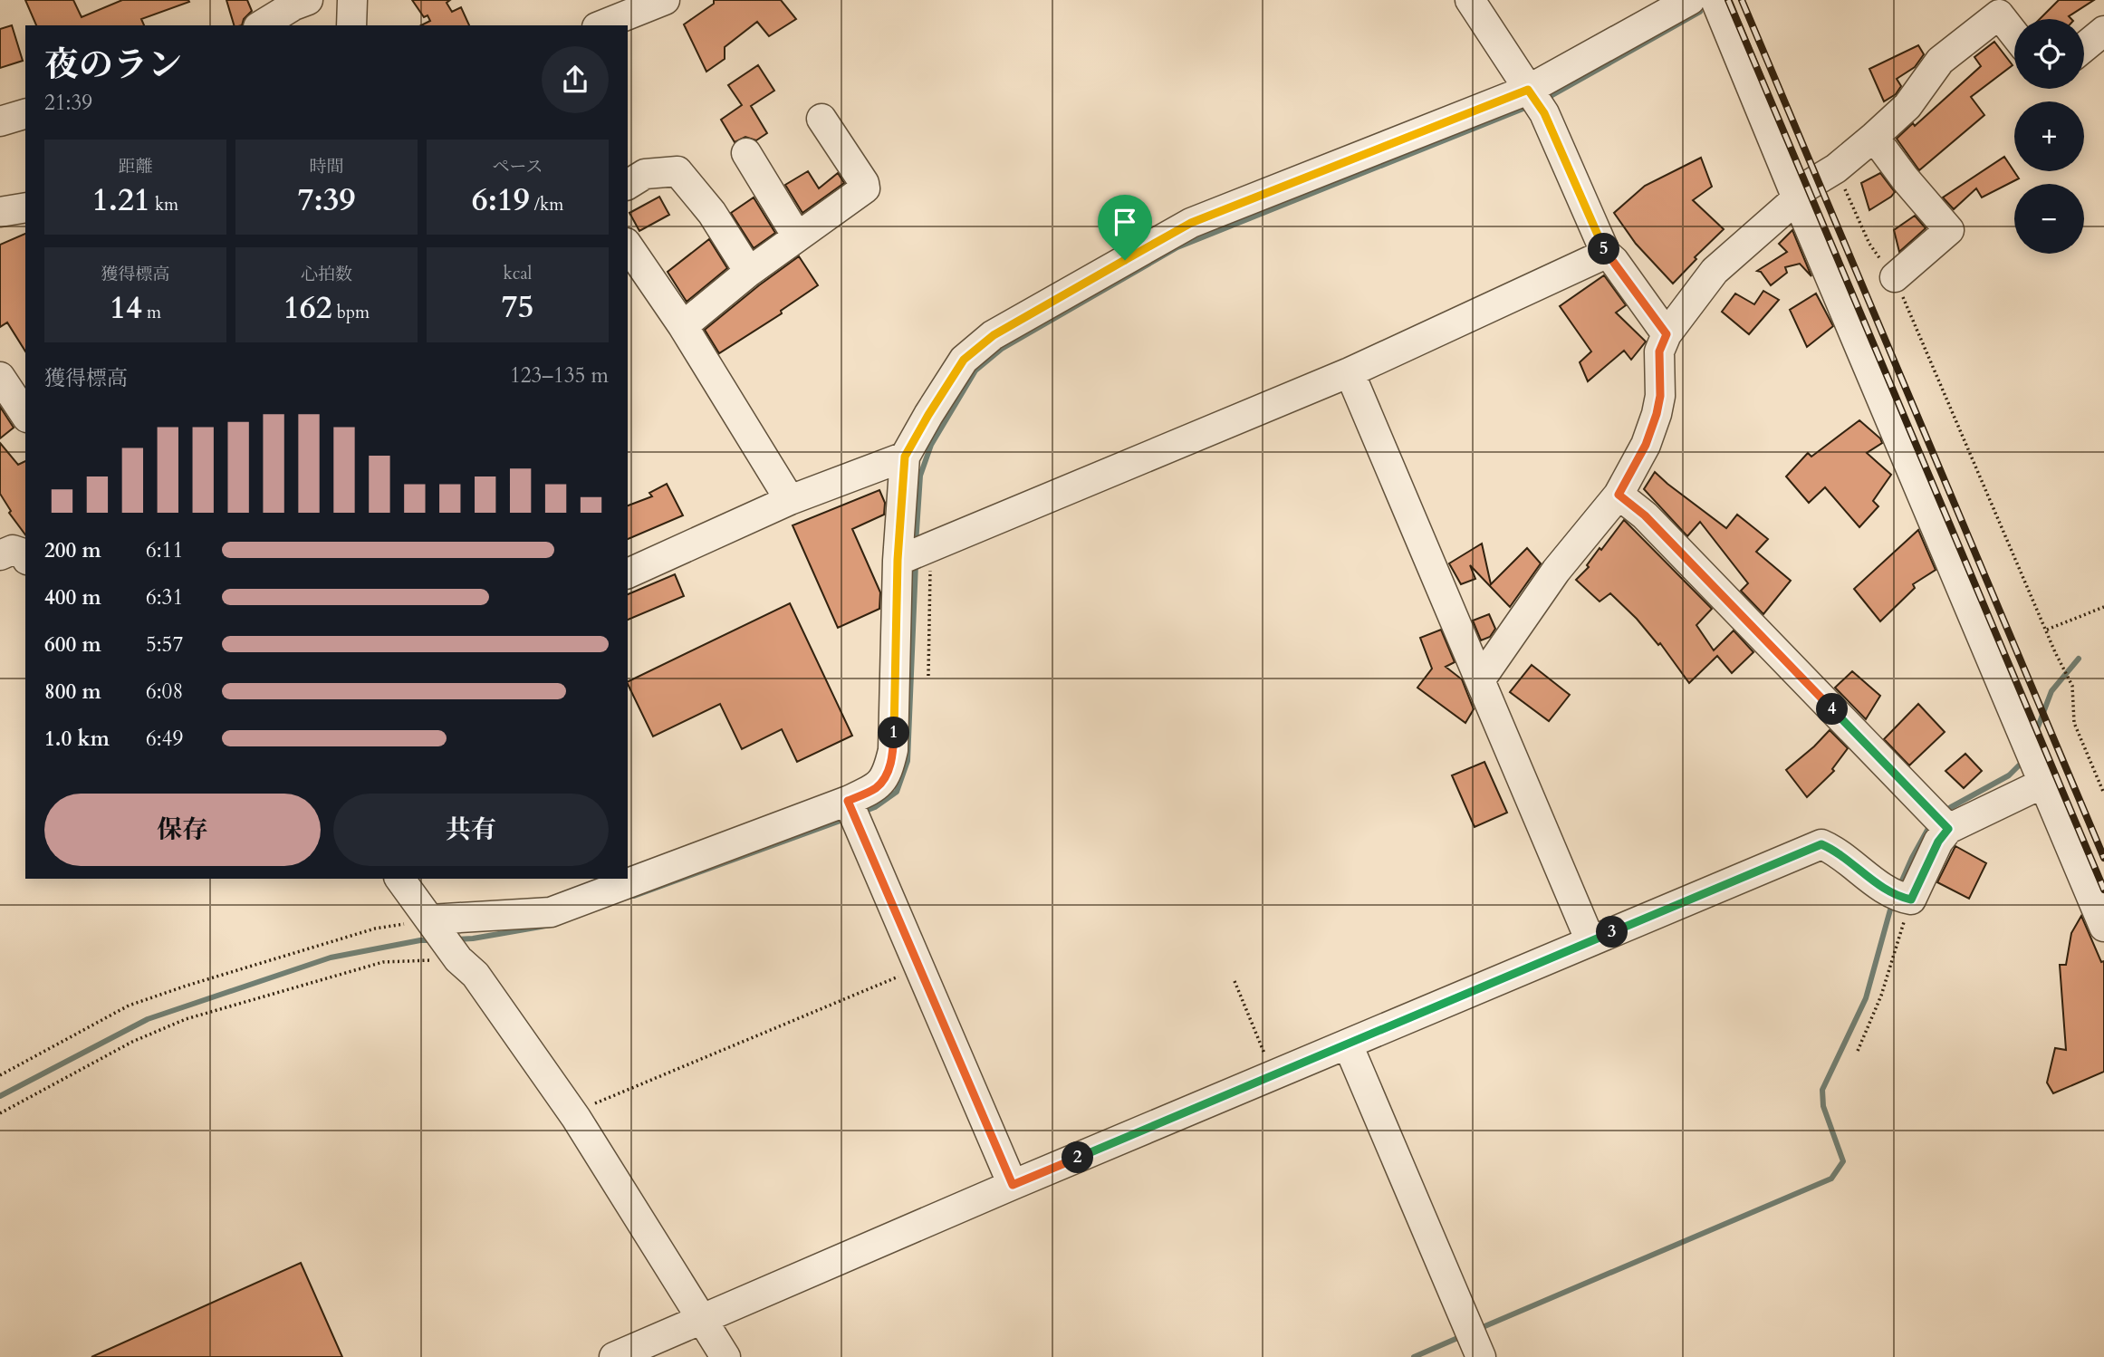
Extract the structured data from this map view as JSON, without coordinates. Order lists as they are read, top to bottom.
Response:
{
  "page": {
    "map_buttons": ["+", "−"],
    "heading": ["夜のラン", "21:39"],
    "stats": [
      ["距離", "1.21 km"],
      ["時間", "7:39"],
      ["ペース", "6:19 /km"],
      ["獲得標高", "14 m"],
      ["心拍数", "162 bpm"],
      ["kcal", "75"]
    ],
    "pins": [
      "5",
      "4",
      "1",
      "3",
      "2"
    ],
    "chart": ["獲得標高", "123–135 m"],
    "list": [
      {
        "name": "200 m",
        "note": "6:11"
      },
      {
        "name": "400 m",
        "note": "6:31"
      },
      {
        "name": "600 m",
        "note": "5:57"
      },
      {
        "name": "800 m",
        "note": "6:08"
      },
      {
        "name": "1.0 km",
        "note": "6:49"
      }
    ],
    "buttons": ["保存", "共有"]
  }
}
